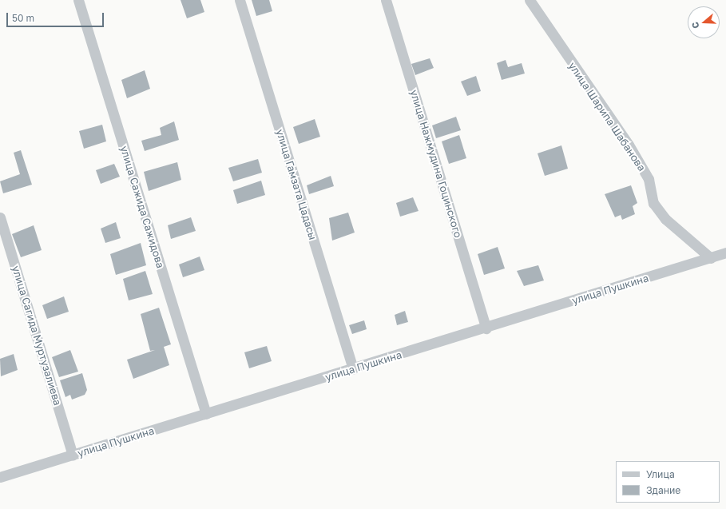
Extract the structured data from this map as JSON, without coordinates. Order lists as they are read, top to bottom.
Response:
{
  "streets": {
    "street": [
      "улица Шарипа Шабанова",
      "улица Нажмудина Гоцинского",
      "улица Гамзата Цадасы",
      "улица Сажида Сажидова",
      "улица Пушкина",
      "улица Сагида Муртузалиева"
    ]
  },
  "crossings": [
    ["улица Шарипа Шабанова", "улица Пушкина"],
    ["улица Нажмудина Гоцинского", "улица Пушкина"],
    ["улица Гамзата Цадасы", "улица Пушкина"],
    ["улица Сажида Сажидова", "улица Пушкина"],
    ["улица Пушкина", "улица Сагида Муртузалиева"]
  ],
  "legend": ["Улица", "Здание"],
  "scale_bar": "50 m",
  "north": "left"
}
